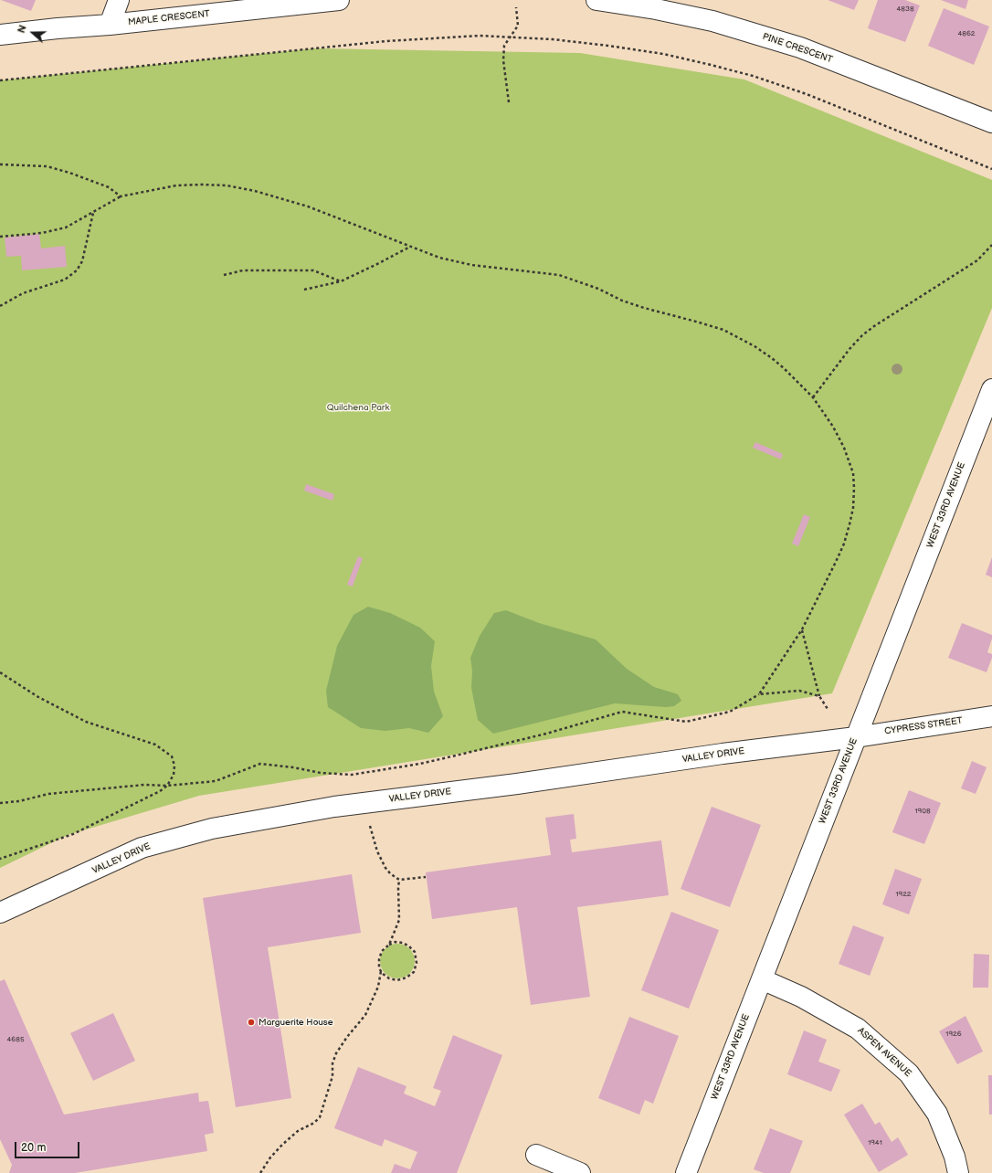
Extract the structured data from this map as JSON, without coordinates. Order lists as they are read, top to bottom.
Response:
{
  "streets": {
    "street": [
      "MAPLE CRESCENT",
      "PINE CRESCENT",
      "WEST 33RD AVENUE",
      "CYPRESS STREET",
      "VALLEY DRIVE",
      "ASPEN AVENUE"
    ]
  },
  "crossings": [
    ["WEST 33RD AVENUE", "CYPRESS STREET"],
    ["WEST 33RD AVENUE", "VALLEY DRIVE"],
    ["WEST 33RD AVENUE", "ASPEN AVENUE"],
    ["CYPRESS STREET", "VALLEY DRIVE"]
  ],
  "parks": ["Quilchena Park"],
  "places": ["Marguerite House"],
  "house_numbers": [
    "4838",
    "4862",
    "1908",
    "1922",
    "1926",
    "4685",
    "1941"
  ],
  "scale_bar": "20 m",
  "north": "left"
}
